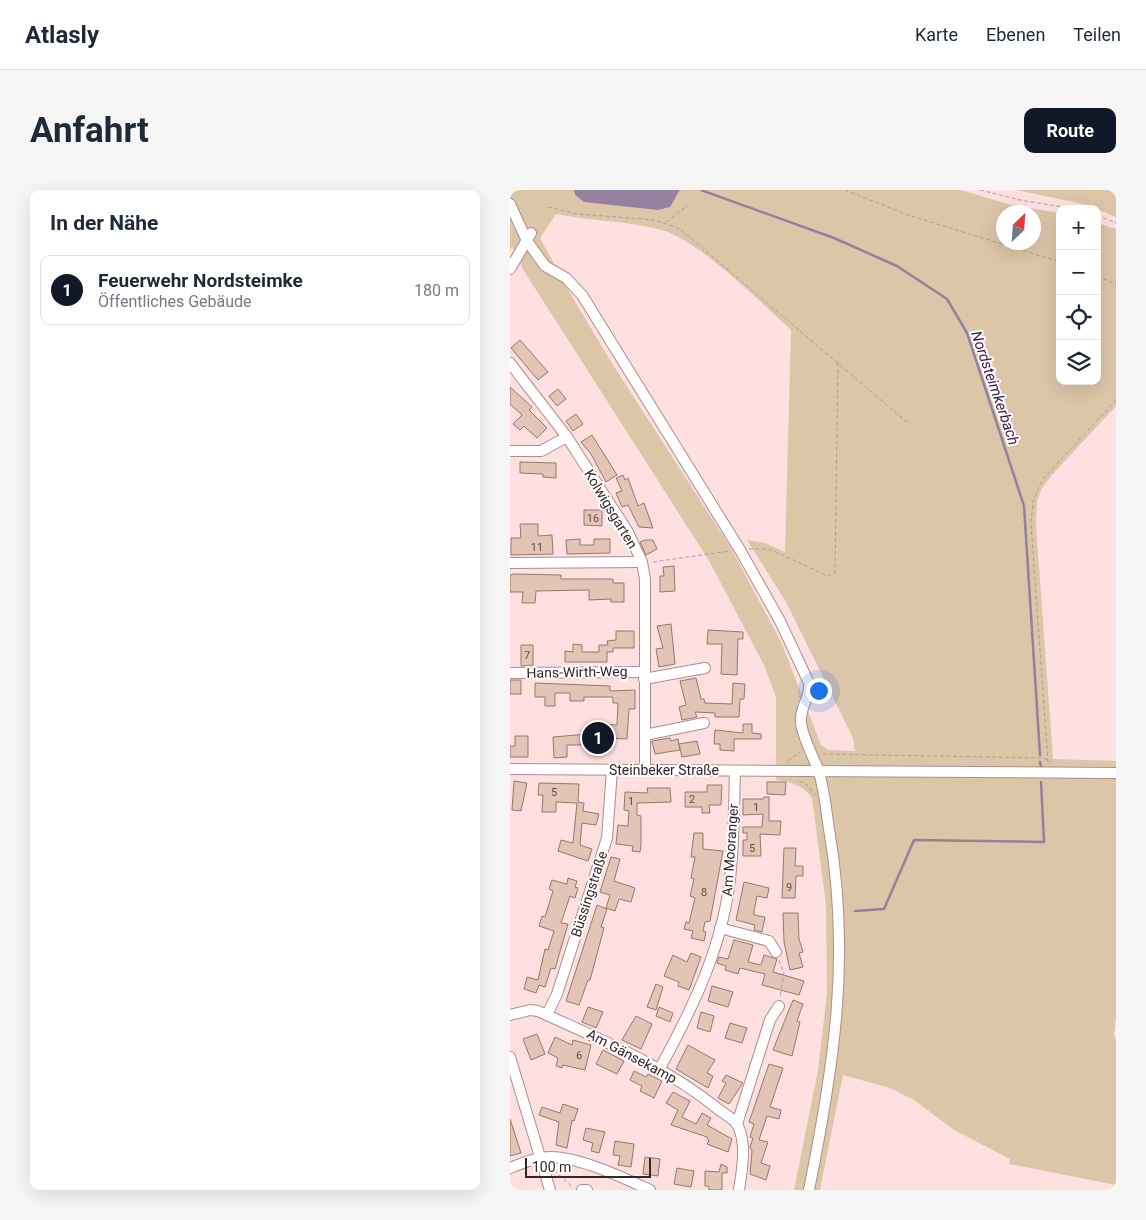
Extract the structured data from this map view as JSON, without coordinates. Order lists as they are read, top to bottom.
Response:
{
  "streets": {
    "street": [
      "Kolwigsgarten",
      "Hans-Wirth-Weg",
      "Steinbeker Straße",
      "Am Mooranger",
      "Büssingstraße",
      "Am Gänsekamp"
    ]
  },
  "crossings": [
    ["Kolwigsgarten", "Hans-Wirth-Weg"],
    ["Kolwigsgarten", "Steinbeker Straße"],
    ["Steinbeker Straße", "Am Mooranger"],
    ["Steinbeker Straße", "Büssingstraße"],
    ["Am Mooranger", "Am Gänsekamp"],
    ["Büssingstraße", "Am Gänsekamp"]
  ],
  "water": ["Nordsteimkerbach"],
  "house_numbers": [
    "16",
    "11",
    "7",
    "5",
    "2",
    "1",
    "1",
    "5",
    "9",
    "8",
    "6"
  ],
  "scale_bar": "100 m",
  "north": "top right",
  "page": {
    "header": "Atlasly",
    "nav": ["Karte", "Ebenen", "Teilen"],
    "buttons": "Route",
    "title": "Anfahrt",
    "heading": "In der Nähe",
    "map_buttons": ["+", "−"],
    "list": [
      {
        "mark": "1",
        "name": "Feuerwehr Nordsteimke",
        "note": "Öffentliches Gebäude",
        "value": "180 m"
      }
    ],
    "pins": "1",
    "scale": "100 m"
  }
}
